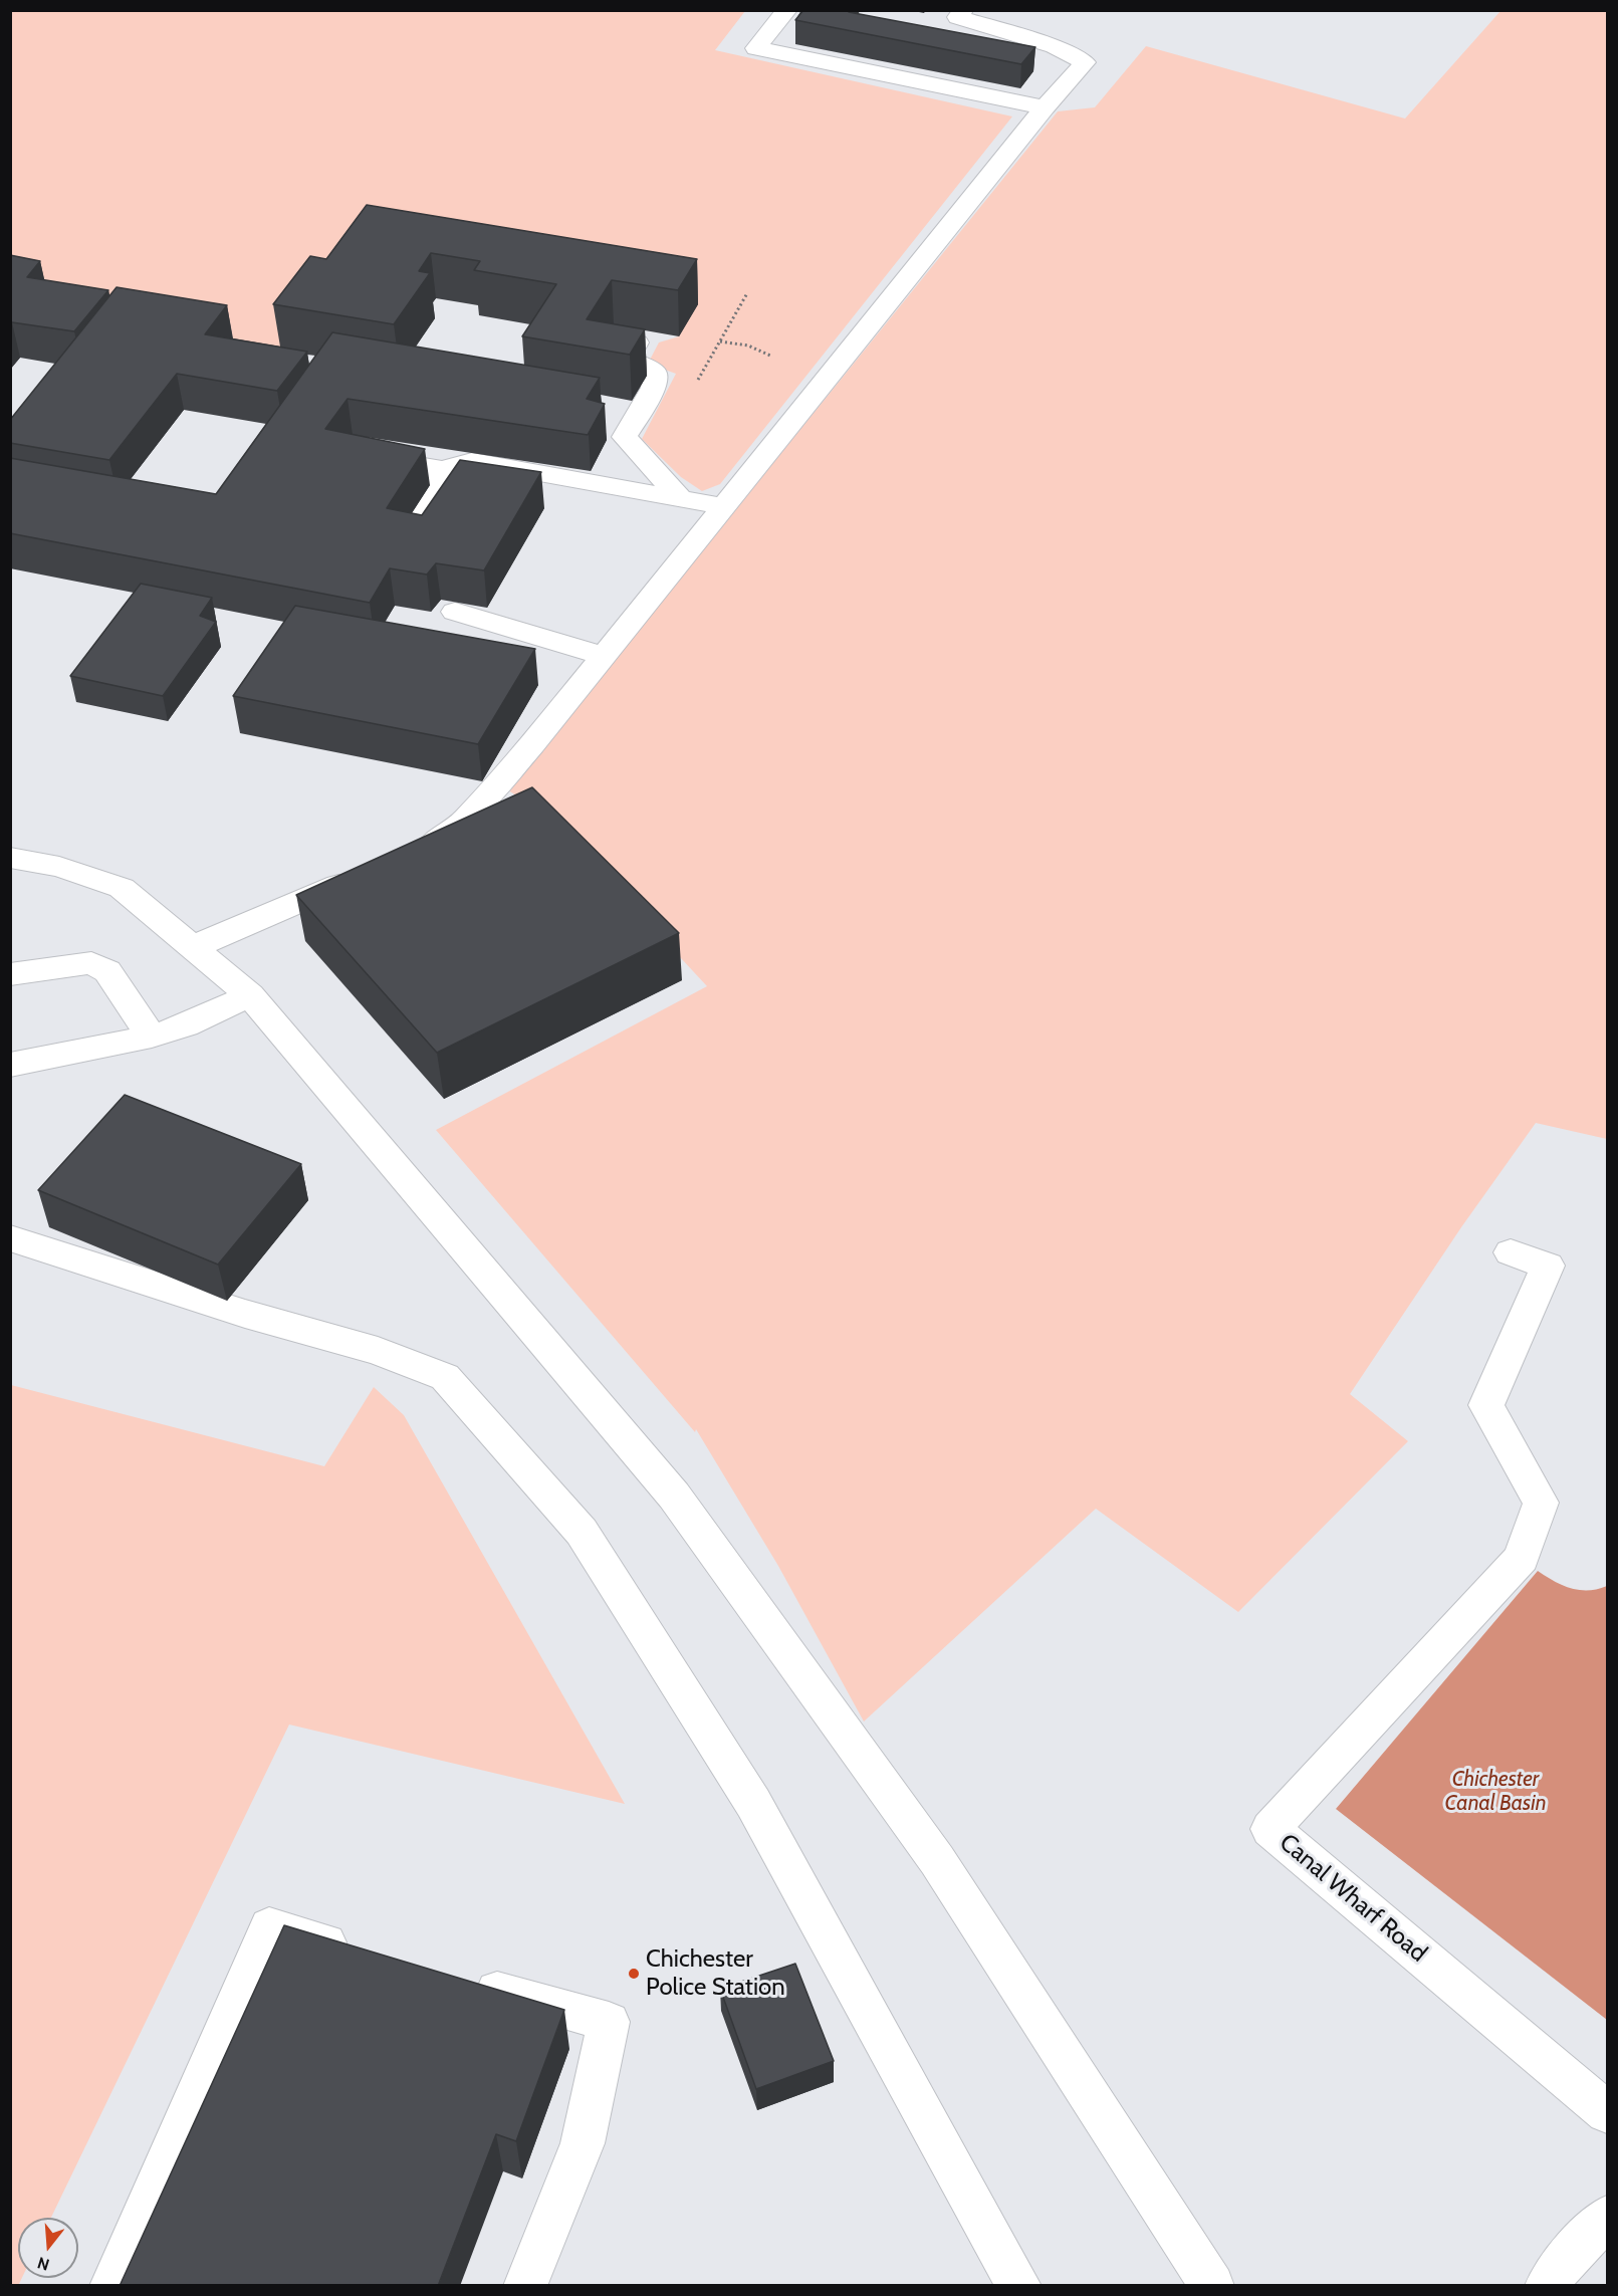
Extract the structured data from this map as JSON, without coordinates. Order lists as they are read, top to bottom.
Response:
{
  "streets": {
    "street": ["Canal Wharf Road"]
  },
  "water": ["Chichester Canal Basin"],
  "places": ["Chichester Police Station"],
  "north": "bottom"
}
